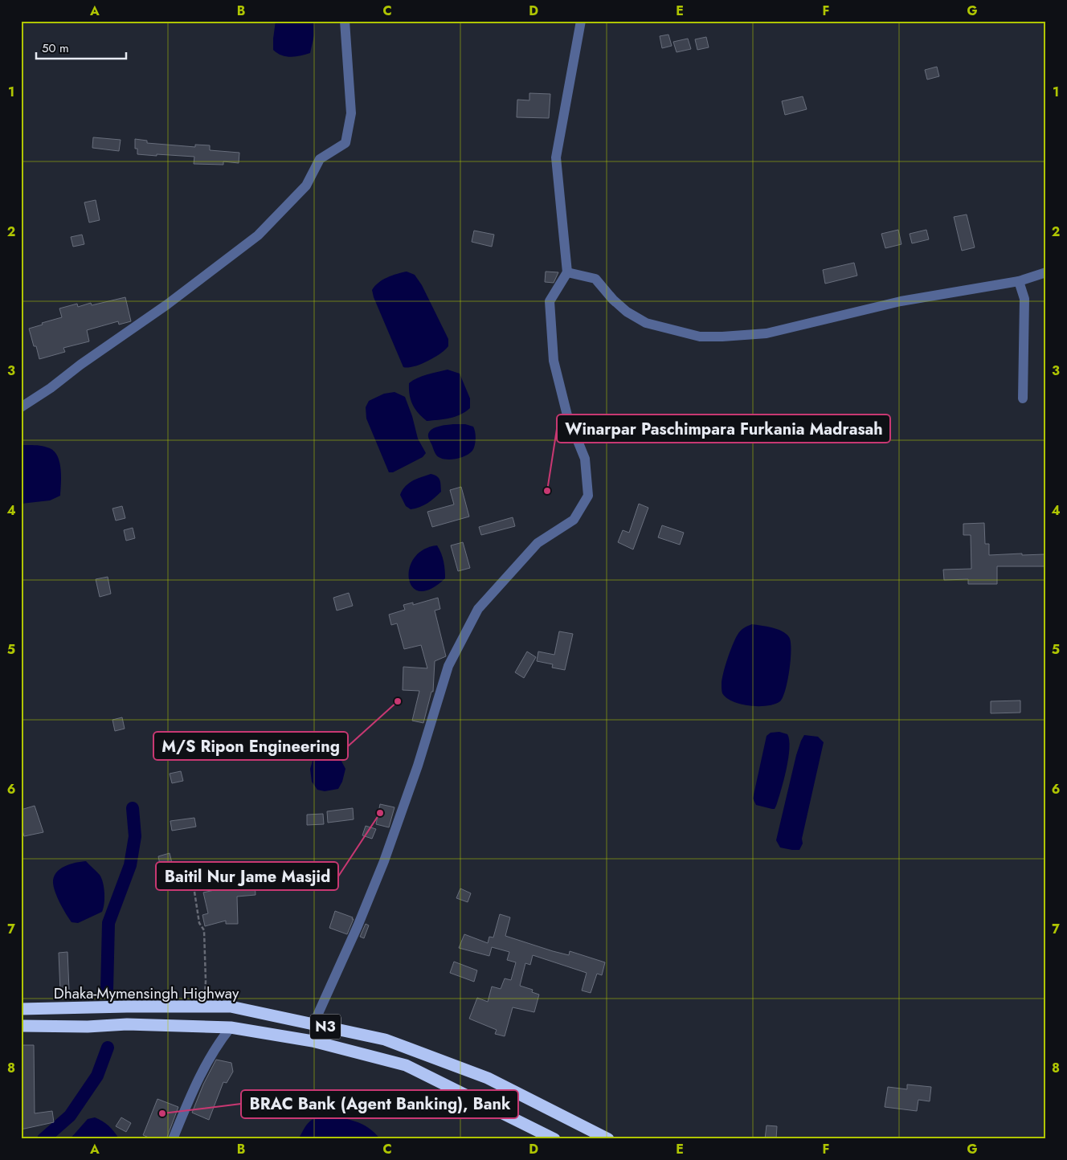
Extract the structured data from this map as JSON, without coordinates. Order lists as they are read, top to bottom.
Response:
{
  "streets": {
    "highway": ["Dhaka-Mymensingh Highway", "N3"]
  },
  "places": [
    "Winarpar Paschimpara Furkania Madrasah",
    "M/S Ripon Engineering",
    "Baitil Nur Jame Masjid",
    "BRAC Bank (Agent Banking), Bank"
  ],
  "scale_bar": "50 m",
  "grid": {
    "columns": [
      "A",
      "B",
      "C",
      "D",
      "E",
      "F",
      "G"
    ],
    "rows": [
      "1",
      "2",
      "3",
      "4",
      "5",
      "6",
      "7",
      "8"
    ]
  }
}
